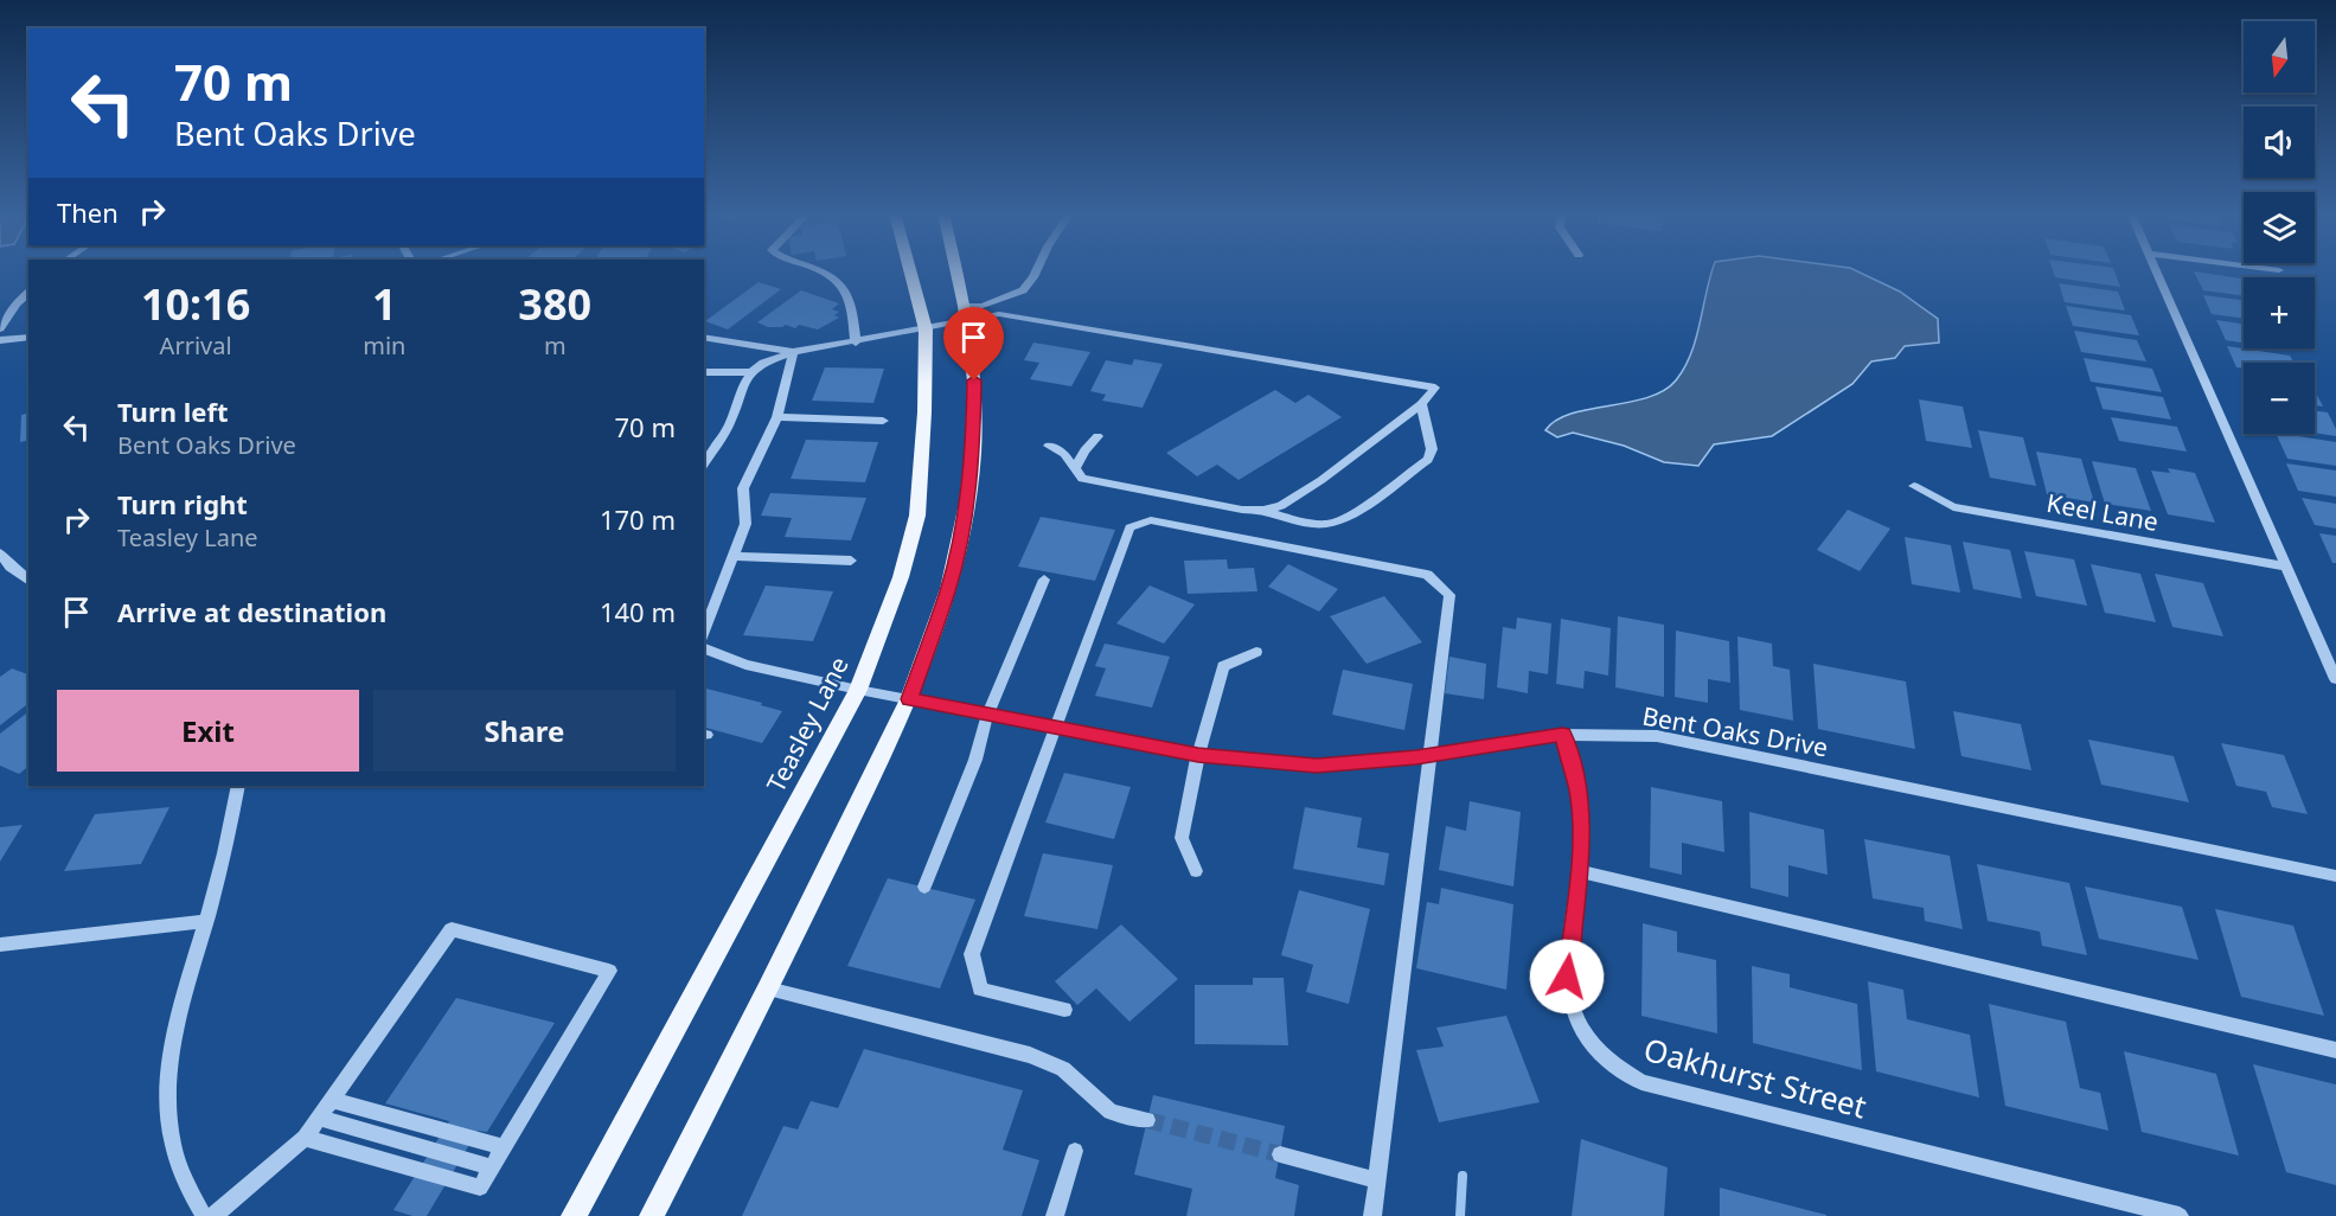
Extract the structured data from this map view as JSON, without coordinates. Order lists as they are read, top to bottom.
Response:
{
  "streets": {
    "main road": ["Teasley Lane"],
    "street": ["Keel Lane", "Bent Oaks Drive", "Oakhurst Street"]
  },
  "crossings": [
    ["Teasley Lane", "Bent Oaks Drive"],
    ["Bent Oaks Drive", "Oakhurst Street"]
  ],
  "north": "bottom",
  "page": {
    "map_buttons": ["+", "−"],
    "turn": ["70 m", "Bent Oaks Drive"],
    "then": "Then",
    "eta": [
      "10:16",
      "Arrival",
      "1",
      "min",
      "380",
      "m"
    ],
    "list": [
      {
        "name": "Turn left",
        "note": "Bent Oaks Drive",
        "value": "70 m"
      },
      {
        "name": "Turn right",
        "note": "Teasley Lane",
        "value": "170 m"
      },
      {
        "name": "Arrive at destination",
        "value": "140 m"
      }
    ],
    "buttons": ["Exit", "Share"]
  }
}
